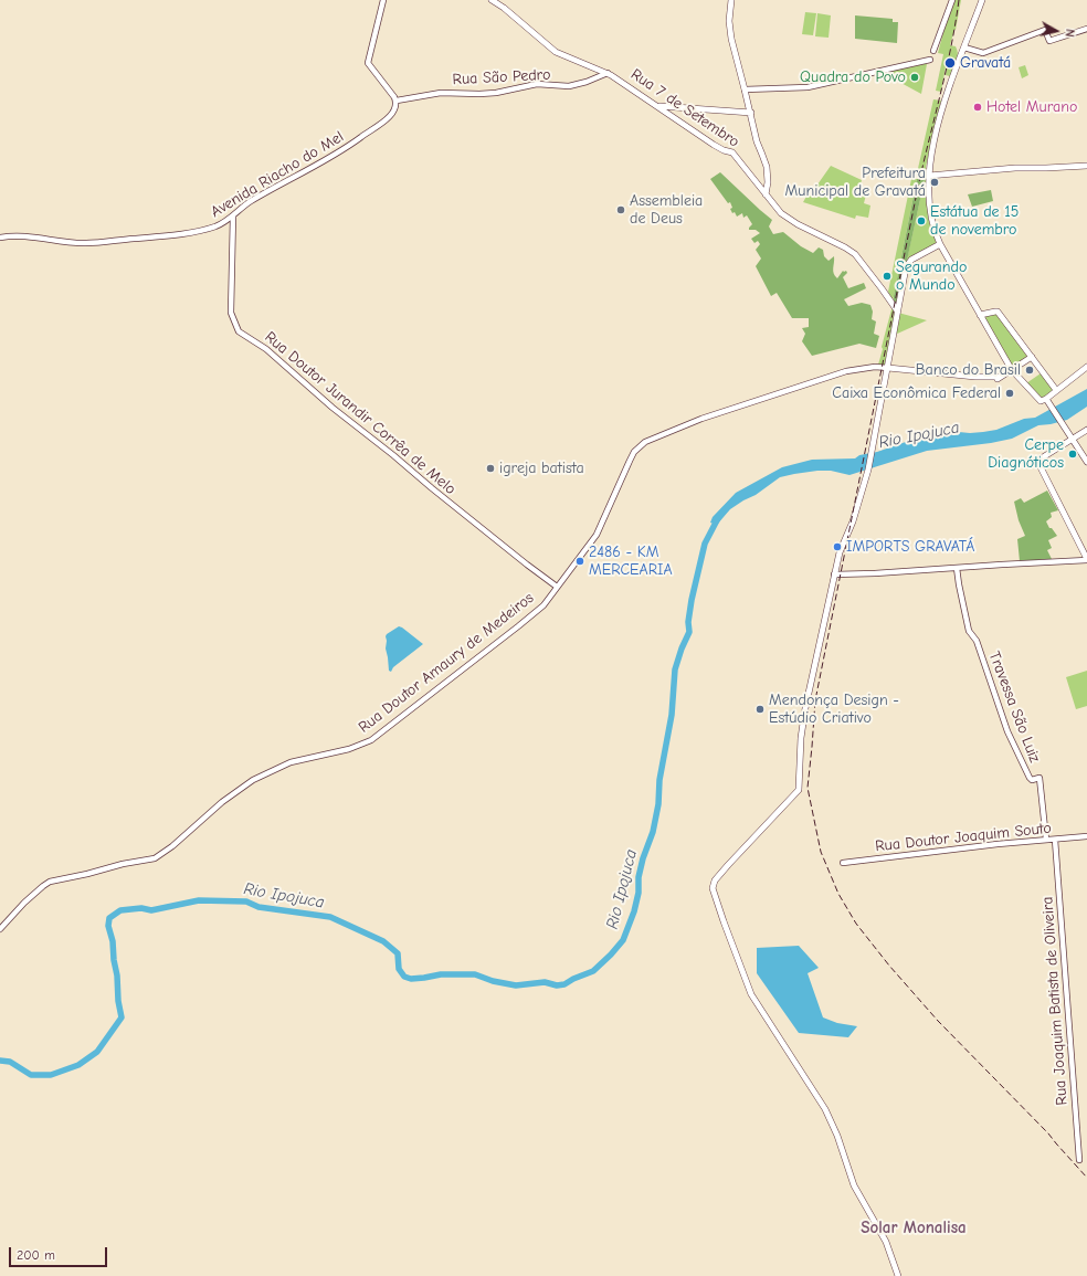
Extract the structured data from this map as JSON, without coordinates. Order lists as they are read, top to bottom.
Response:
{
  "streets": {
    "main road": ["Rua 7 de Setembro"],
    "street": [
      "Rua São Pedro",
      "Avenida Riacho do Mel",
      "Rua Doutor Jurandir Corrêa de Melo",
      "Rua Doutor Amaury de Medeiros",
      "Travessa São Luiz",
      "Rua Doutor Joaquim Souto",
      "Rua Joaquim Batista de Oliveira"
    ]
  },
  "crossings": [
    ["Rua São Pedro", "Rua 7 de Setembro"],
    ["Rua São Pedro", "Avenida Riacho do Mel"],
    ["Avenida Riacho do Mel", "Rua Doutor Jurandir Corrêa de Melo"],
    ["Rua Doutor Jurandir Corrêa de Melo", "Rua Doutor Amaury de Medeiros"],
    ["Travessa São Luiz", "Rua Doutor Joaquim Souto"],
    ["Rua Doutor Joaquim Souto", "Rua Joaquim Batista de Oliveira"]
  ],
  "districts": ["Solar Monalisa"],
  "water": ["Rio Ipojuca"],
  "places": [
    "Gravatá",
    "Quadra do Povo",
    "Hotel Murano",
    "Prefeitura Municipal de Gravatá",
    "Assembleia de Deus",
    "Estátua de 15 de novembro",
    "Segurando o Mundo",
    "Banco do Brasil",
    "Caixa Econômica Federal",
    "Cerpe Diagnóticos",
    "igreja batista",
    "IMPORTS GRAVATÁ",
    "2486 - KM MERCEARIA",
    "Mendonça Design - Estúdio Criativo"
  ],
  "scale_bar": "200 m",
  "north": "right"
}
